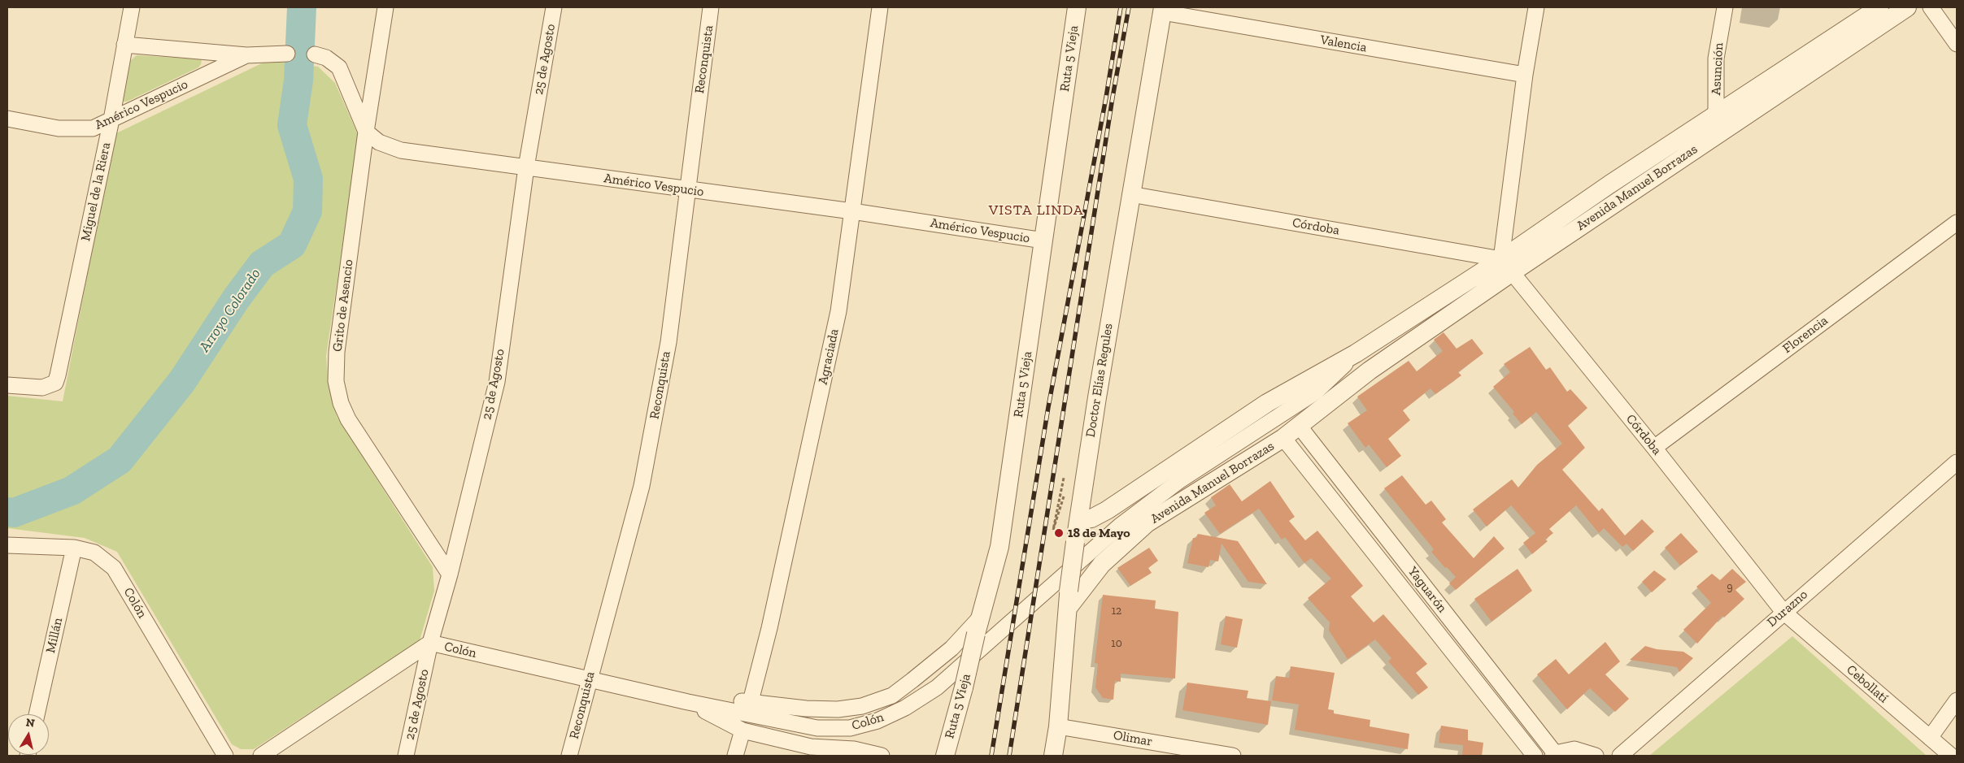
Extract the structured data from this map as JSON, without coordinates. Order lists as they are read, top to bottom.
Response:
{
  "streets": {
    "street": [
      "Valencia",
      "Ruta 5 Vieja",
      "25 de Agosto",
      "Reconquista",
      "Asunción",
      "Américo Vespucio",
      "Avenida Manuel Borrazas",
      "Miguel de la Riera",
      "Córdoba",
      "Grito de Asencio",
      "Florencia",
      "Agraciada",
      "Doctor Elías Regules",
      "Yaguarón",
      "Colón",
      "Durazno",
      "Millán",
      "Cebollatí",
      "Olimar"
    ]
  },
  "crossings": [
    ["Valencia", "Doctor Elías Regules"],
    ["Ruta 5 Vieja", "Américo Vespucio"],
    ["Ruta 5 Vieja", "Colón"],
    ["25 de Agosto", "Américo Vespucio"],
    ["25 de Agosto", "Grito de Asencio"],
    ["25 de Agosto", "Colón"],
    ["Reconquista", "Américo Vespucio"],
    ["Reconquista", "Colón"],
    ["Asunción", "Avenida Manuel Borrazas"],
    ["Américo Vespucio", "Miguel de la Riera"],
    ["Américo Vespucio", "Grito de Asencio"],
    ["Américo Vespucio", "Agraciada"],
    ["Avenida Manuel Borrazas", "Córdoba"],
    ["Avenida Manuel Borrazas", "Doctor Elías Regules"],
    ["Avenida Manuel Borrazas", "Yaguarón"],
    ["Avenida Manuel Borrazas", "Colón"],
    ["Córdoba", "Florencia"],
    ["Córdoba", "Doctor Elías Regules"],
    ["Córdoba", "Durazno"],
    ["Córdoba", "Cebollatí"],
    ["Agraciada", "Colón"],
    ["Doctor Elías Regules", "Olimar"],
    ["Colón", "Millán"],
    ["Durazno", "Cebollatí"]
  ],
  "districts": ["VISTA LINDA"],
  "water": ["Arroyo Colorado"],
  "places": ["18 de Mayo"],
  "house_numbers": ["9", "12", "10"],
  "north": "top"
}
